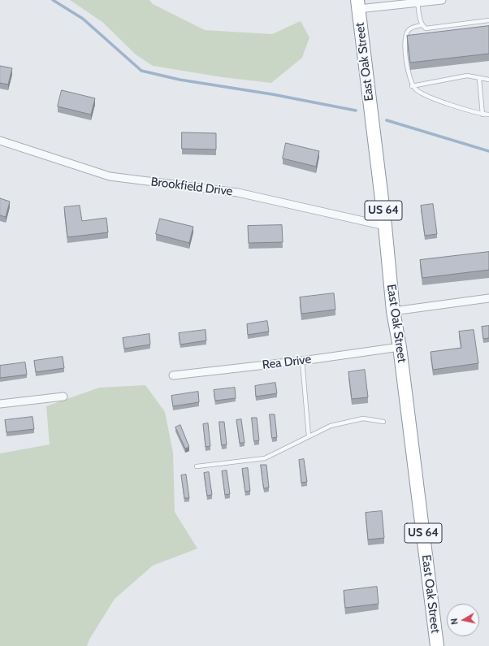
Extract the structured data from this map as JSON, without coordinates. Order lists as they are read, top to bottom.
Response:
{
  "streets": {
    "highway": ["East Oak Street", "US 64"],
    "street": ["Brookfield Drive", "Rea Drive"]
  },
  "crossings": [
    ["East Oak Street", "Brookfield Drive"],
    ["East Oak Street", "Rea Drive"]
  ],
  "north": "left"
}
